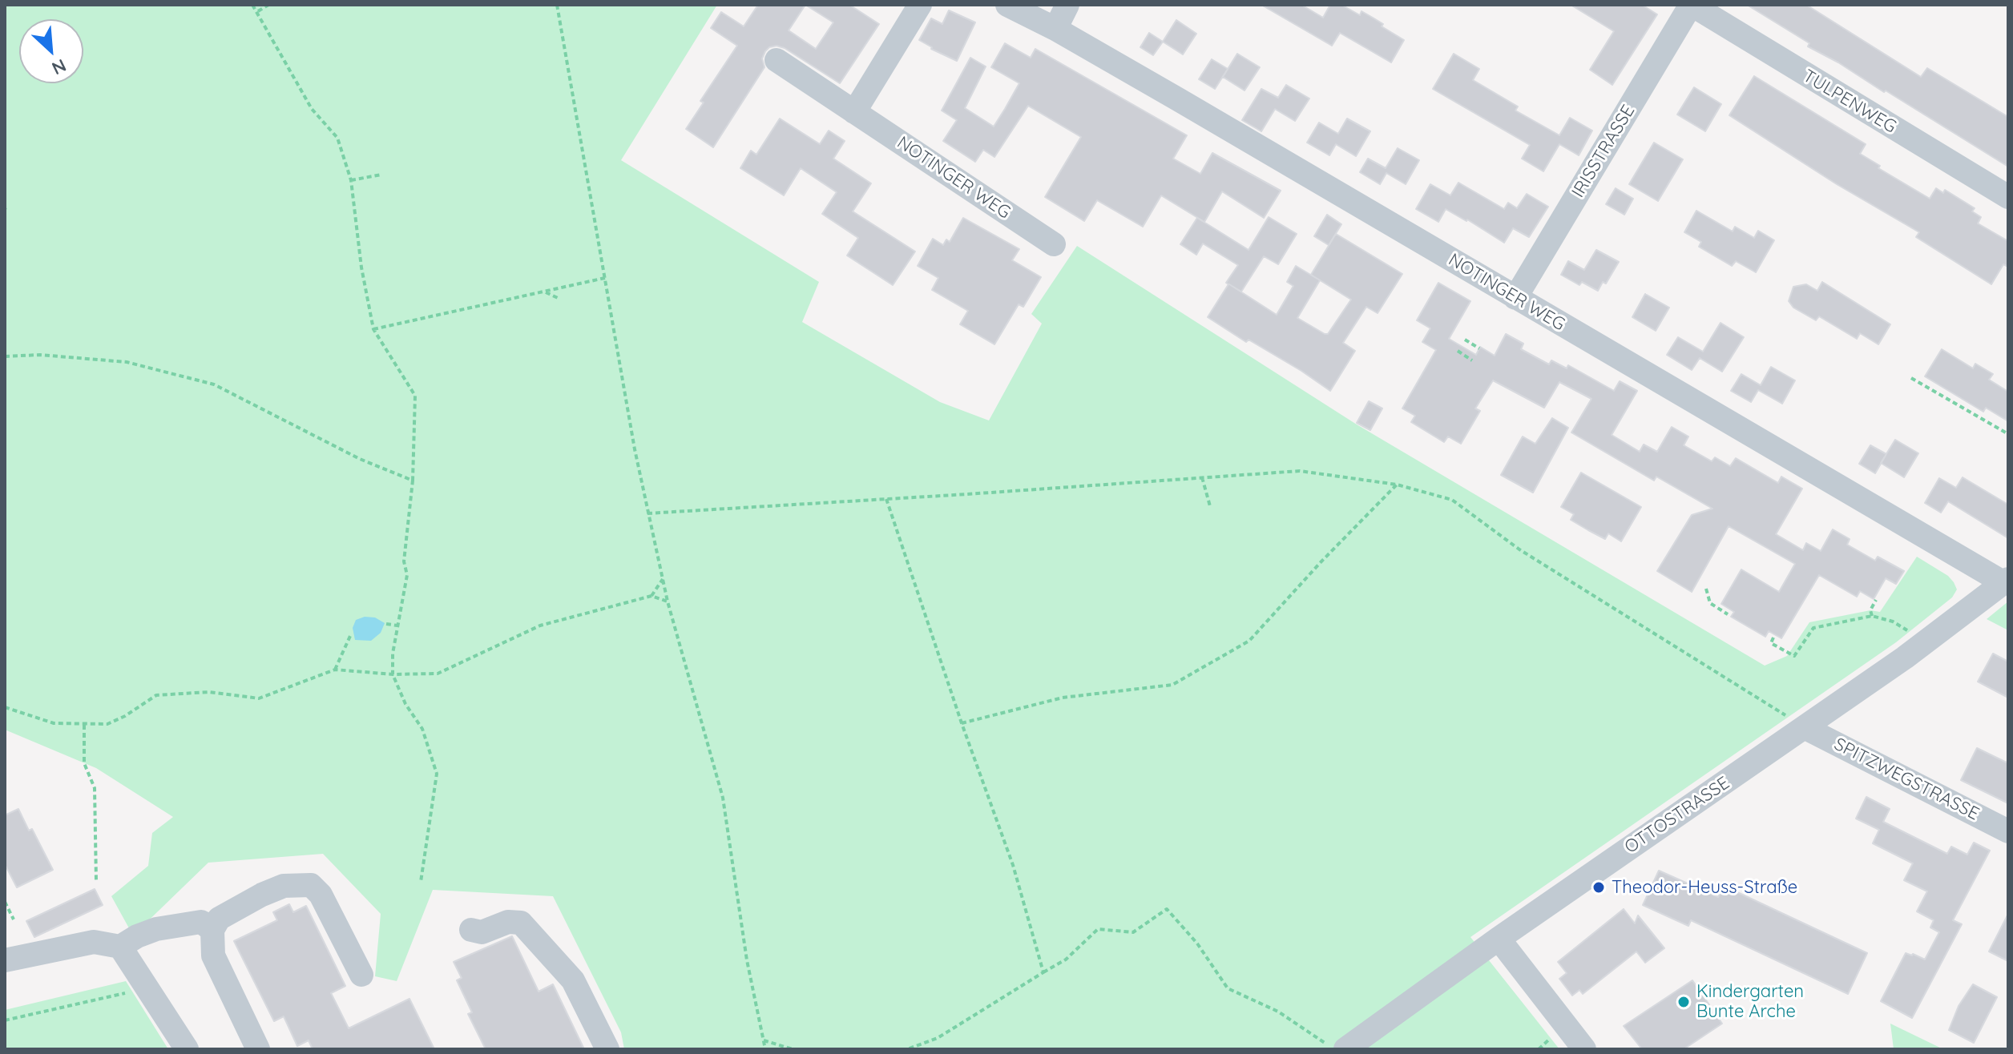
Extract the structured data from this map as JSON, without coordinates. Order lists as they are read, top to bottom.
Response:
{
  "streets": {
    "street": [
      "TULPENWEG",
      "IRISSTRASSE",
      "NOTINGER WEG",
      "SPITZWEGSTRASSE",
      "OTTOSTRASSE"
    ]
  },
  "crossings": [
    ["TULPENWEG", "IRISSTRASSE"],
    ["IRISSTRASSE", "NOTINGER WEG"],
    ["NOTINGER WEG", "OTTOSTRASSE"],
    ["SPITZWEGSTRASSE", "OTTOSTRASSE"]
  ],
  "places": ["Theodor-Heuss-Straße", "Kindergarten Bunte Arche"],
  "north": "bottom right"
}
